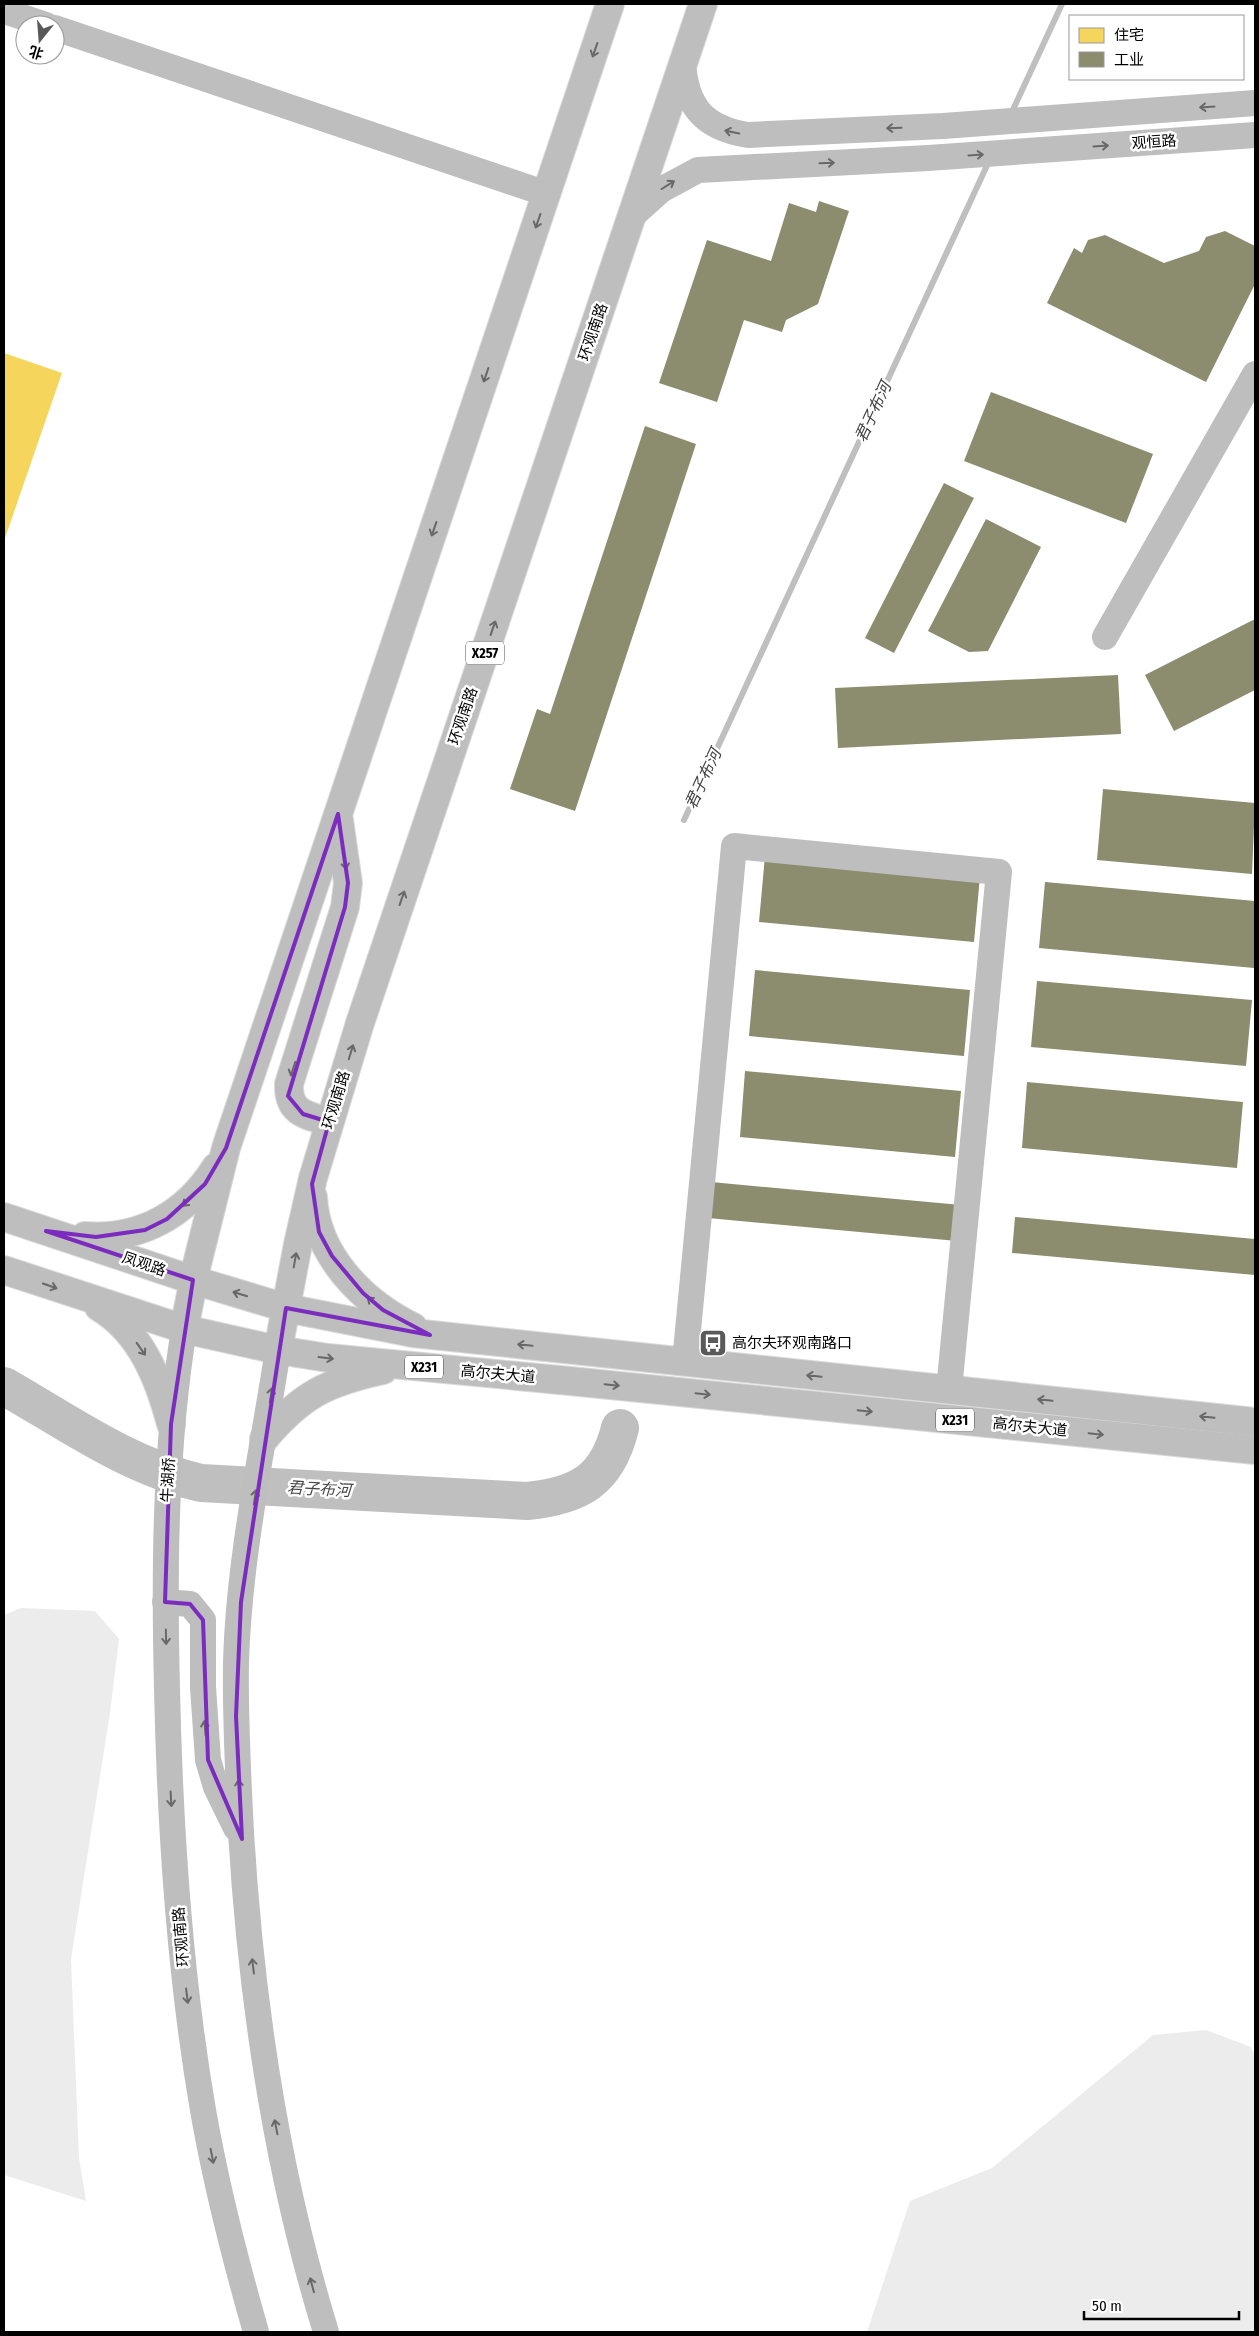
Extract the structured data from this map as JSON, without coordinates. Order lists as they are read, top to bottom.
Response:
{
  "streets": {
    "main road": [
      "环观南路",
      "X257",
      "凤观路",
      "X231",
      "高尔夫大道"
    ],
    "street": ["观恒路", "牛湖桥"]
  },
  "crossings": [
    ["观恒路", "环观南路"],
    ["环观南路", "凤观路"],
    ["环观南路", "X231"],
    ["环观南路", "高尔夫大道"],
    ["环观南路", "牛湖桥"],
    ["凤观路", "高尔夫大道"],
    ["X231", "高尔夫大道"]
  ],
  "water": ["君子布河"],
  "places": {
    "bus stop": ["高尔夫环观南路口"]
  },
  "legend": ["住宅", "工业"],
  "scale_bar": "50 m",
  "north": "bottom"
}
